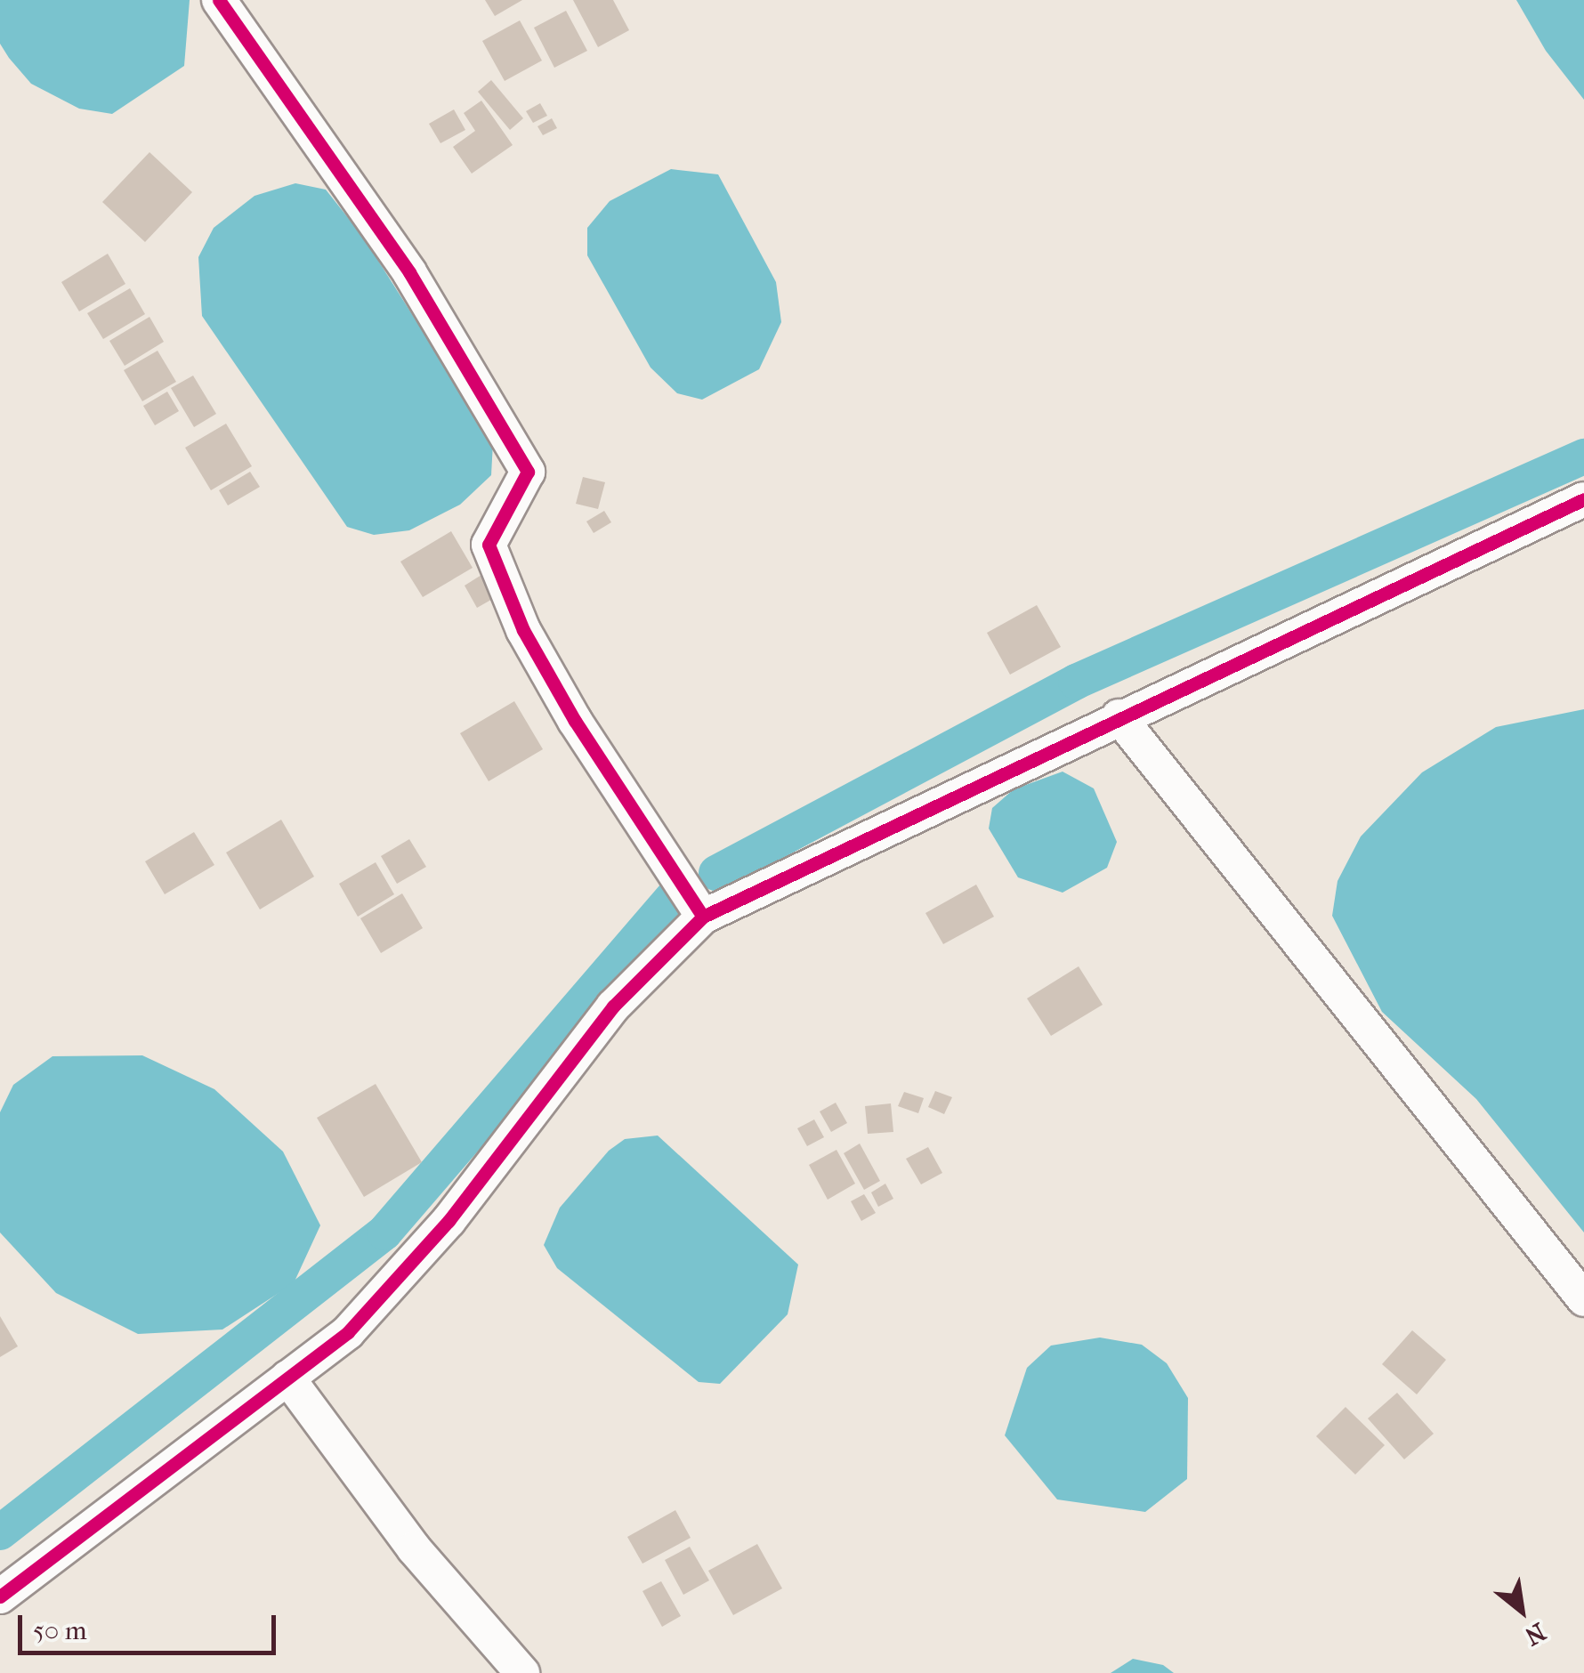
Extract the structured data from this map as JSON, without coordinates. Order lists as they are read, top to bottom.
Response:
{
  "scale_bar": "50 m",
  "north": "bottom right"
}
